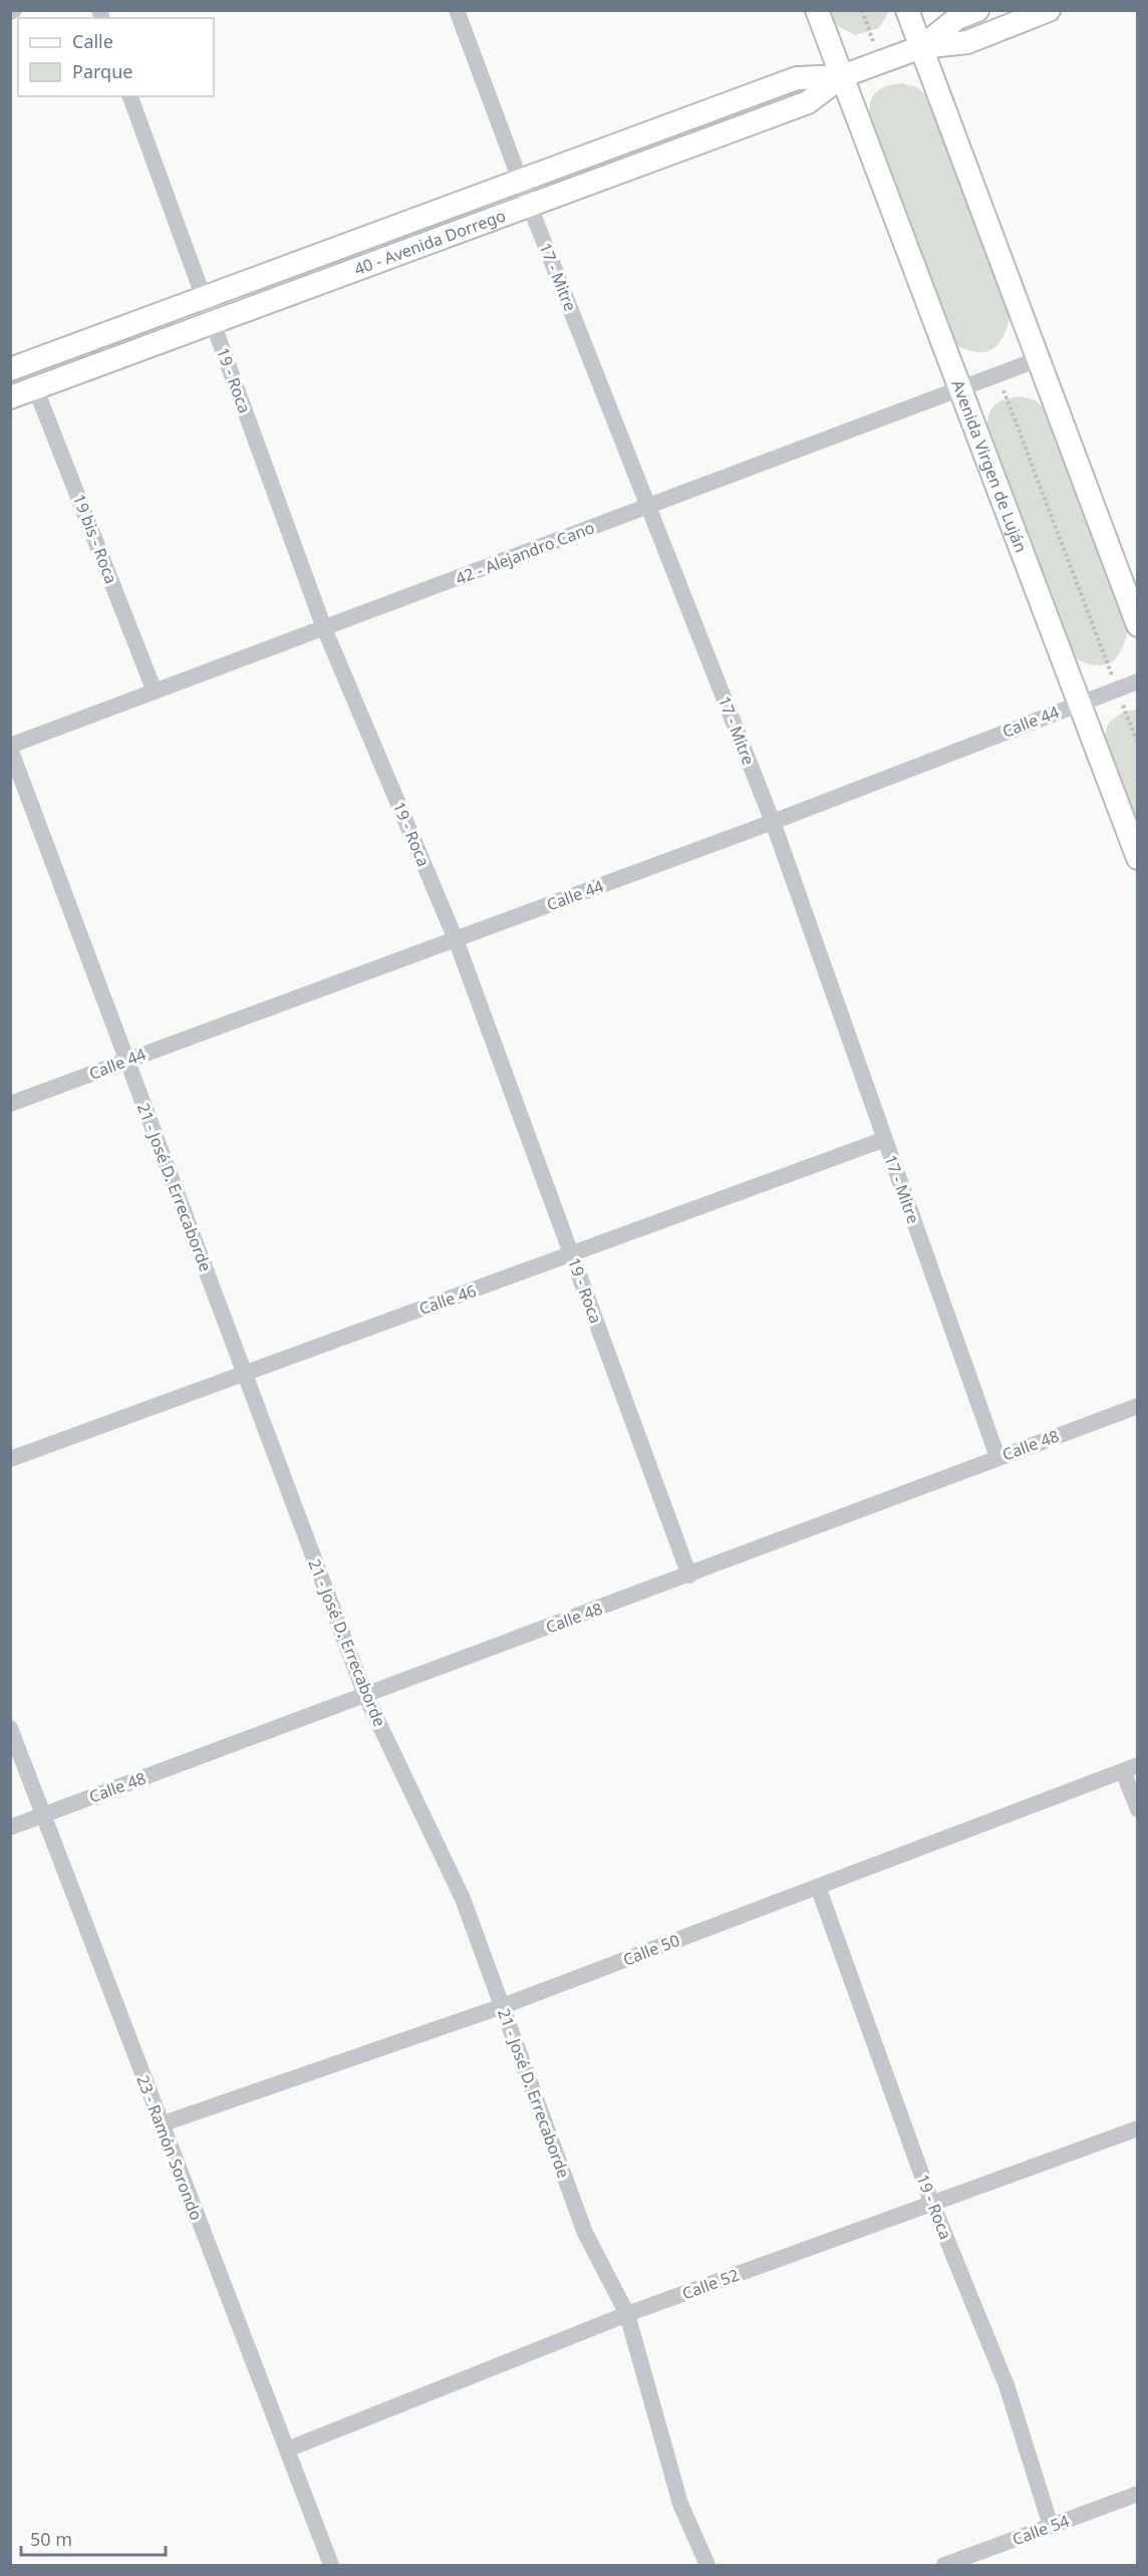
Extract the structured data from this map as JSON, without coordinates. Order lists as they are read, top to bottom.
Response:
{
  "streets": {
    "street": [
      "40 - Avenida Dorrego",
      "17 - Mitre",
      "19 - Roca",
      "Avenida Virgen de Luján",
      "19 bis - Roca",
      "42 - Alejandro Cano",
      "Calle 44",
      "21 - José D. Errecaborde",
      "Calle 46",
      "Calle 48",
      "Calle 50",
      "23 - Ramón Sorondo",
      "Calle 52",
      "Calle 54"
    ]
  },
  "crossings": [
    ["40 - Avenida Dorrego", "17 - Mitre"],
    ["40 - Avenida Dorrego", "19 - Roca"],
    ["40 - Avenida Dorrego", "Avenida Virgen de Luján"],
    ["40 - Avenida Dorrego", "19 bis - Roca"],
    ["17 - Mitre", "42 - Alejandro Cano"],
    ["17 - Mitre", "Calle 44"],
    ["17 - Mitre", "Calle 46"],
    ["17 - Mitre", "Calle 48"],
    ["19 - Roca", "42 - Alejandro Cano"],
    ["19 - Roca", "Calle 44"],
    ["19 - Roca", "Calle 46"],
    ["19 - Roca", "Calle 48"],
    ["19 - Roca", "Calle 50"],
    ["19 - Roca", "Calle 52"],
    ["19 - Roca", "Calle 54"],
    ["Avenida Virgen de Luján", "42 - Alejandro Cano"],
    ["Avenida Virgen de Luján", "Calle 44"],
    ["19 bis - Roca", "42 - Alejandro Cano"],
    ["42 - Alejandro Cano", "21 - José D. Errecaborde"],
    ["Calle 44", "21 - José D. Errecaborde"],
    ["21 - José D. Errecaborde", "Calle 46"],
    ["21 - José D. Errecaborde", "Calle 48"],
    ["21 - José D. Errecaborde", "Calle 50"],
    ["21 - José D. Errecaborde", "Calle 52"],
    ["Calle 48", "23 - Ramón Sorondo"],
    ["Calle 50", "23 - Ramón Sorondo"],
    ["23 - Ramón Sorondo", "Calle 52"]
  ],
  "legend": ["Calle", "Parque"],
  "scale_bar": "50 m"
}
